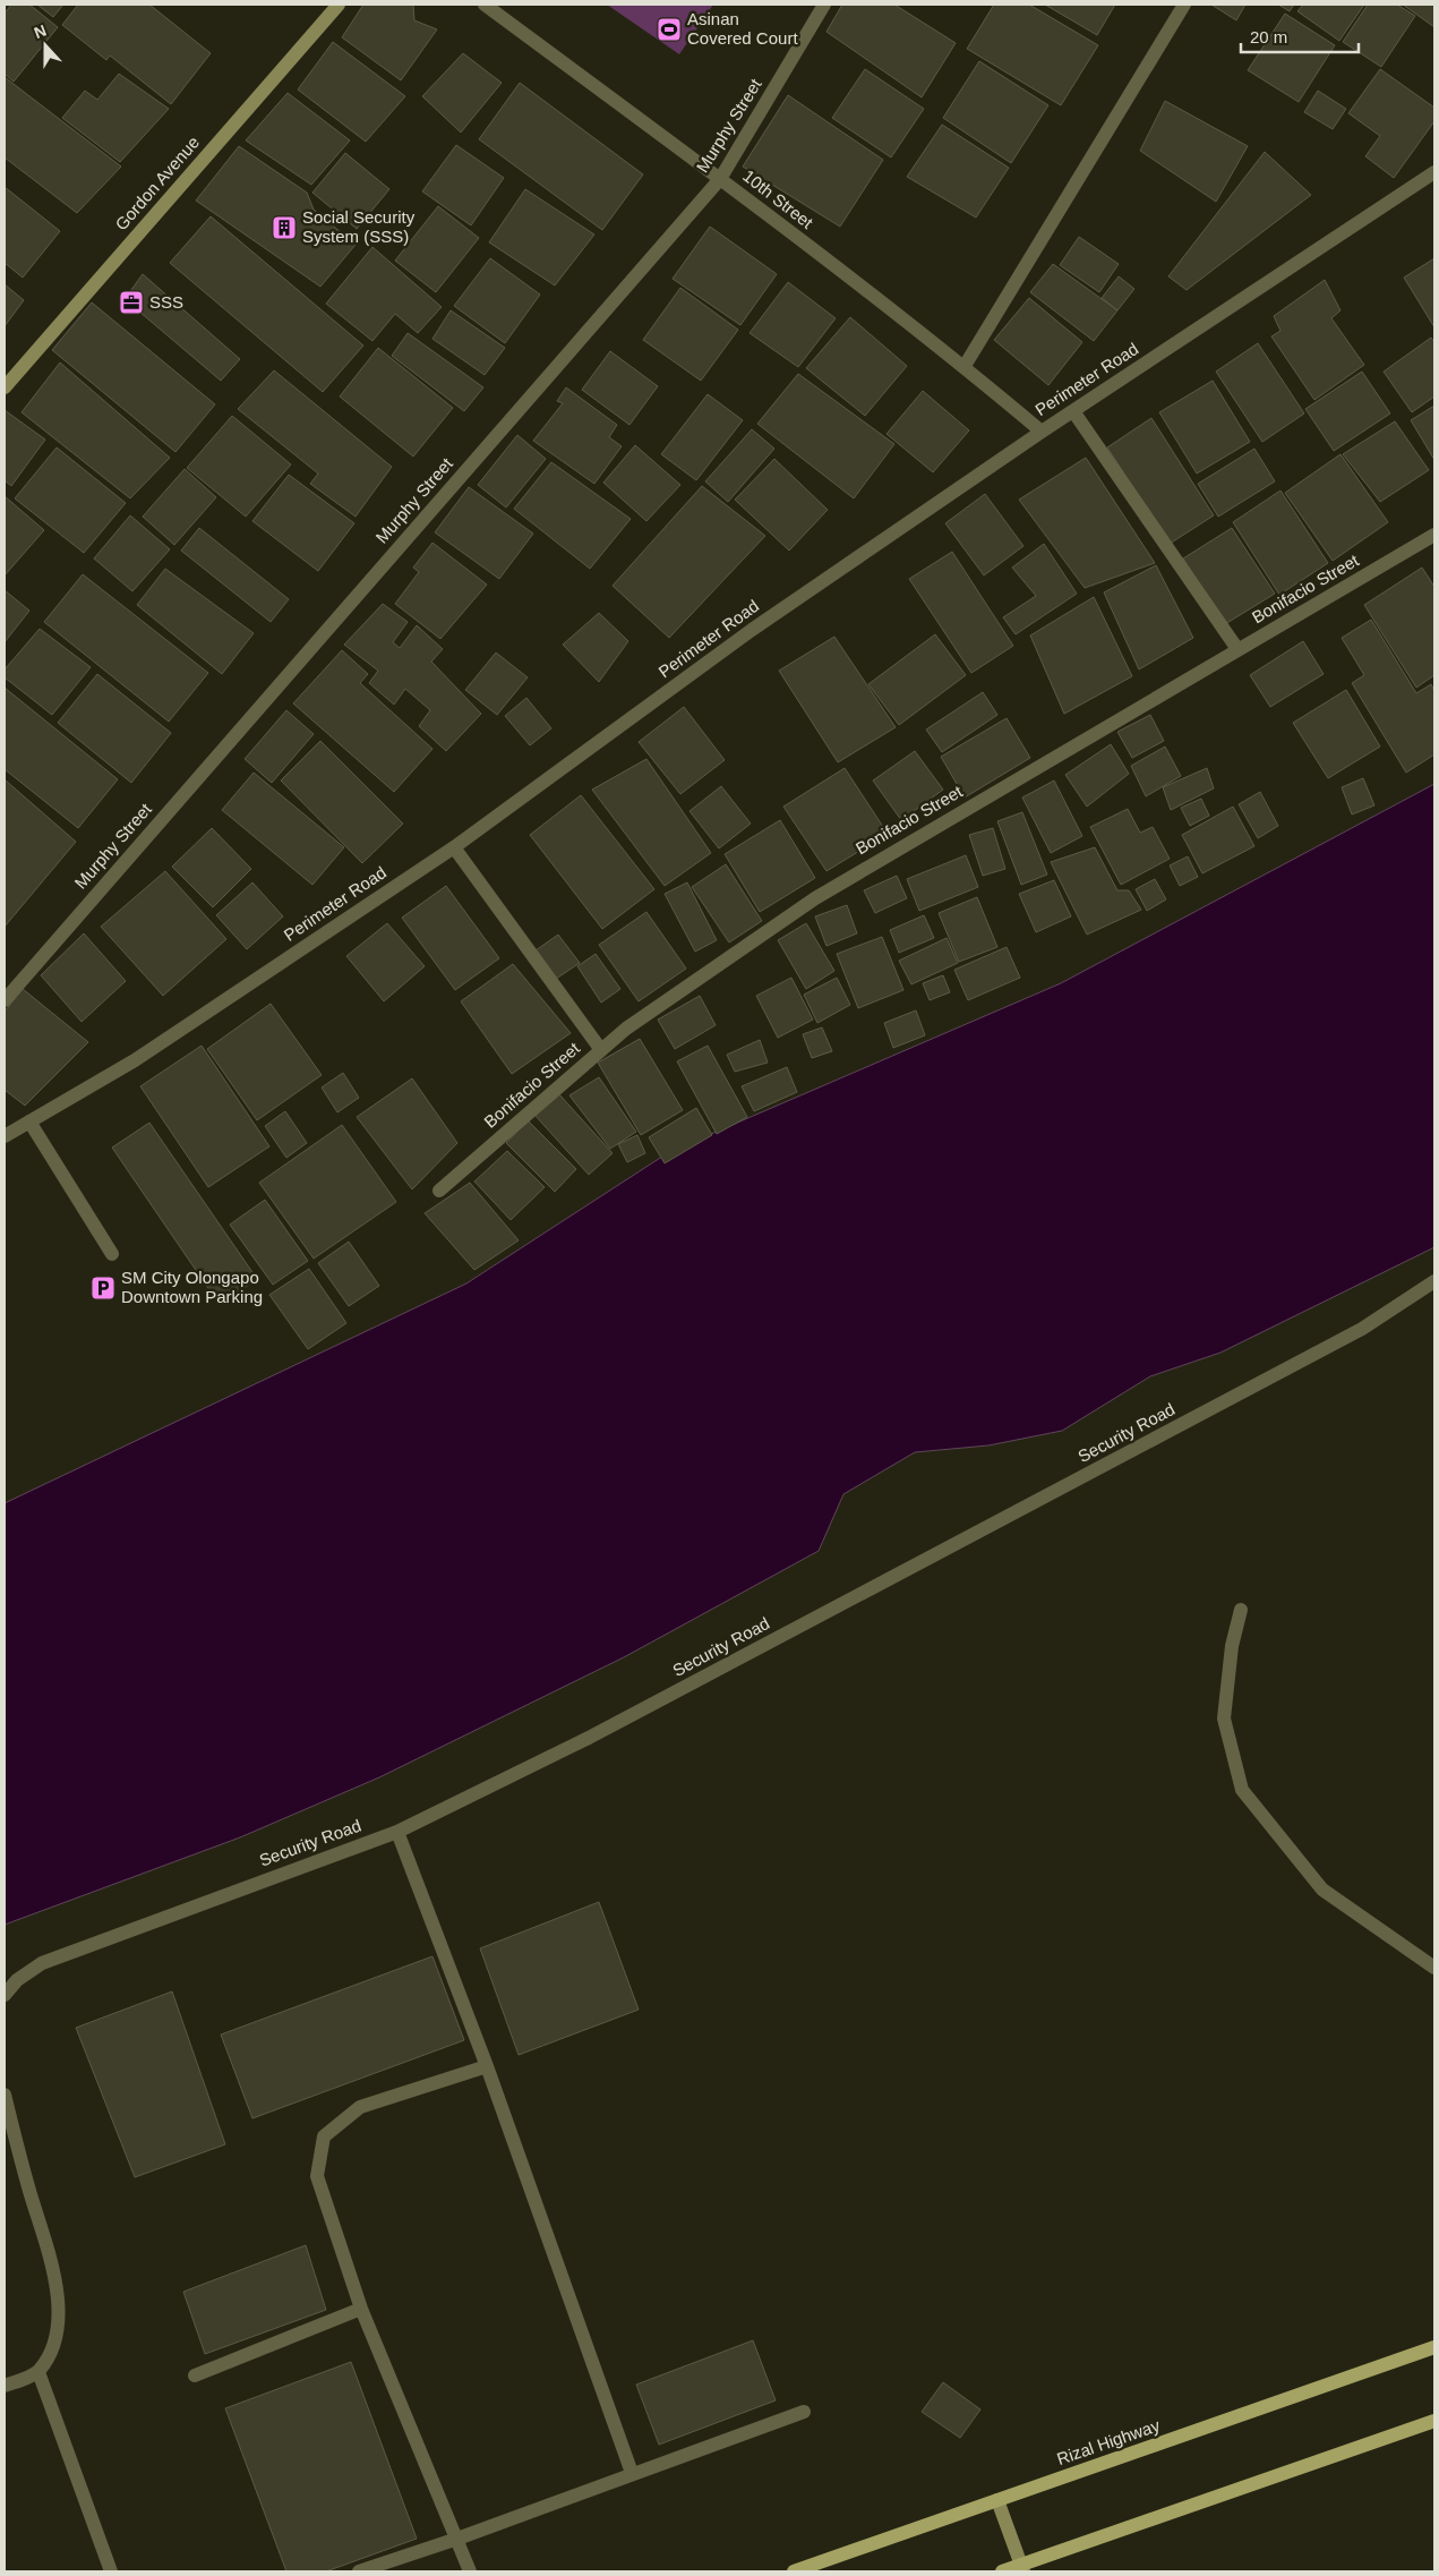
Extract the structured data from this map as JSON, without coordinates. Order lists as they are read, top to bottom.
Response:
{
  "streets": {
    "main road": ["Gordon Avenue", "Rizal Highway"],
    "street": [
      "Murphy Street",
      "10th Street",
      "Perimeter Road",
      "Bonifacio Street",
      "Security Road"
    ]
  },
  "crossings": [
    ["Murphy Street", "10th Street"],
    ["10th Street", "Perimeter Road"]
  ],
  "places": {
    "sports": ["Asinan Covered Court"],
    "building": ["Social Security System (SSS)"],
    "office": ["SSS"],
    "parking": ["SM City Olongapo Downtown Parking"]
  },
  "scale_bar": "20 m",
  "north": "top"
}
